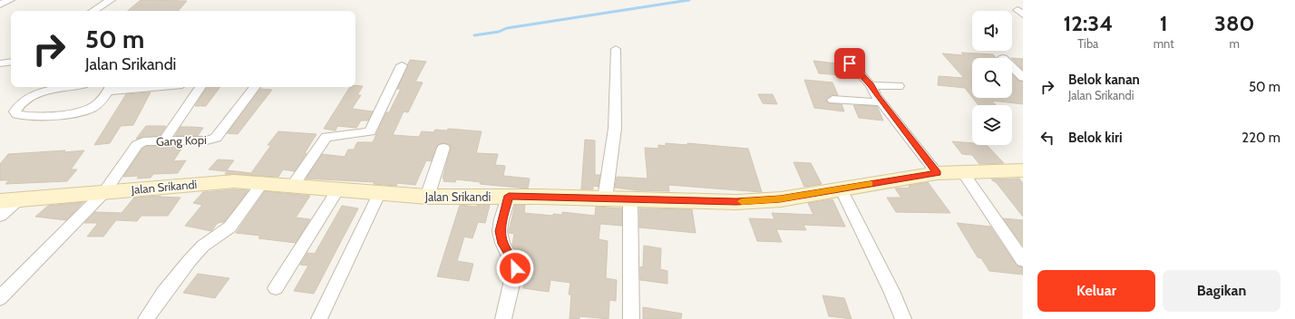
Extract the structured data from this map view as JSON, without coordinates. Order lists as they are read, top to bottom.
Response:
{
  "streets": {
    "street": ["Gang Kopi", "Jalan Srikandi"]
  },
  "crossings": [
    ["Gang Kopi", "Jalan Srikandi"]
  ],
  "page": {
    "eta": [
      "12:34",
      "Tiba",
      "1",
      "mnt",
      "380",
      "m"
    ],
    "turn": ["50 m", "Jalan Srikandi"],
    "list": [
      {
        "name": "Belok kanan",
        "note": "Jalan Srikandi",
        "value": "50 m"
      },
      {
        "name": "Belok kiri",
        "value": "220 m"
      }
    ],
    "buttons": ["Keluar", "Bagikan"]
  }
}
